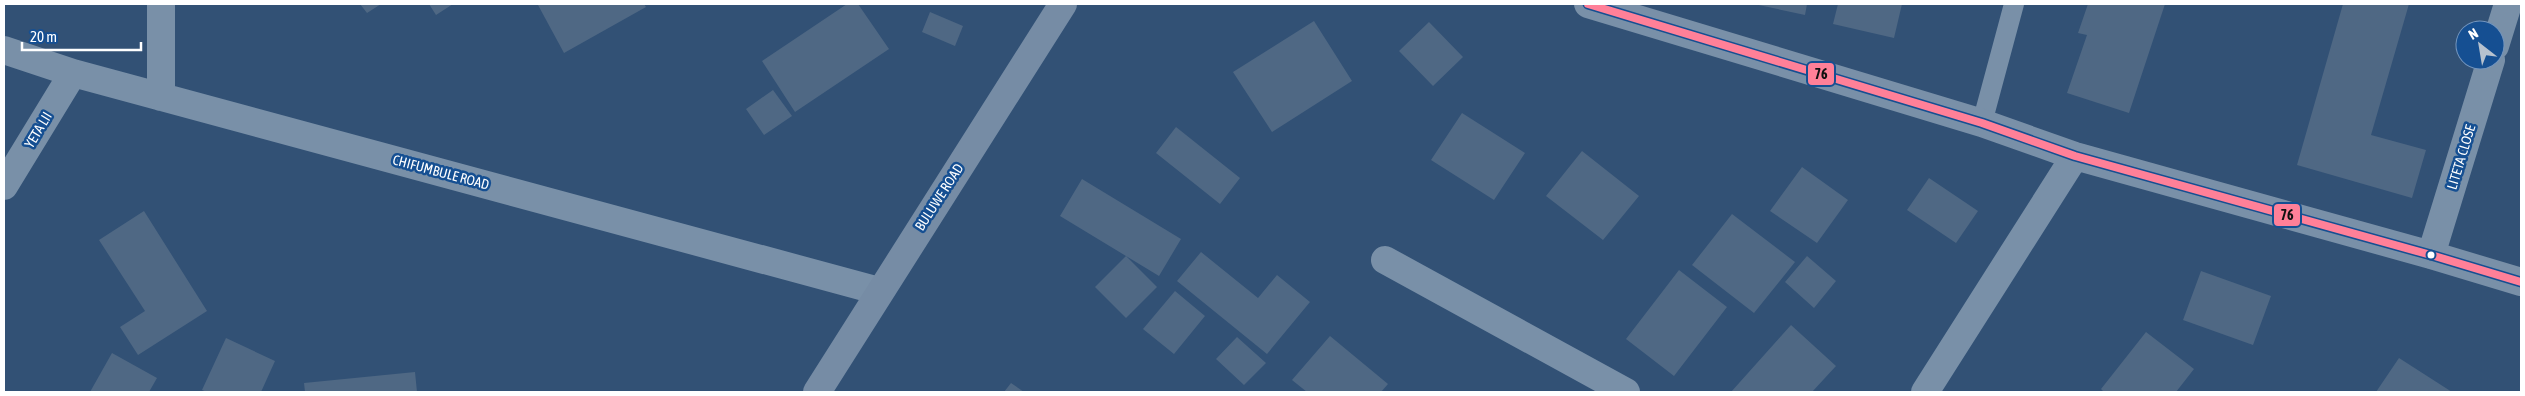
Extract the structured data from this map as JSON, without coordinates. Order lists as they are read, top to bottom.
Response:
{
  "streets": {
    "street": [
      "YETA LII",
      "LITETA CLOSE",
      "CHIFUMBULE ROAD",
      "BULUWE ROAD"
    ]
  },
  "crossings": [
    ["YETA LII", "CHIFUMBULE ROAD"],
    ["CHIFUMBULE ROAD", "BULUWE ROAD"]
  ],
  "lines": ["transit line 76"],
  "scale_bar": "20 m",
  "north": "top left"
}
